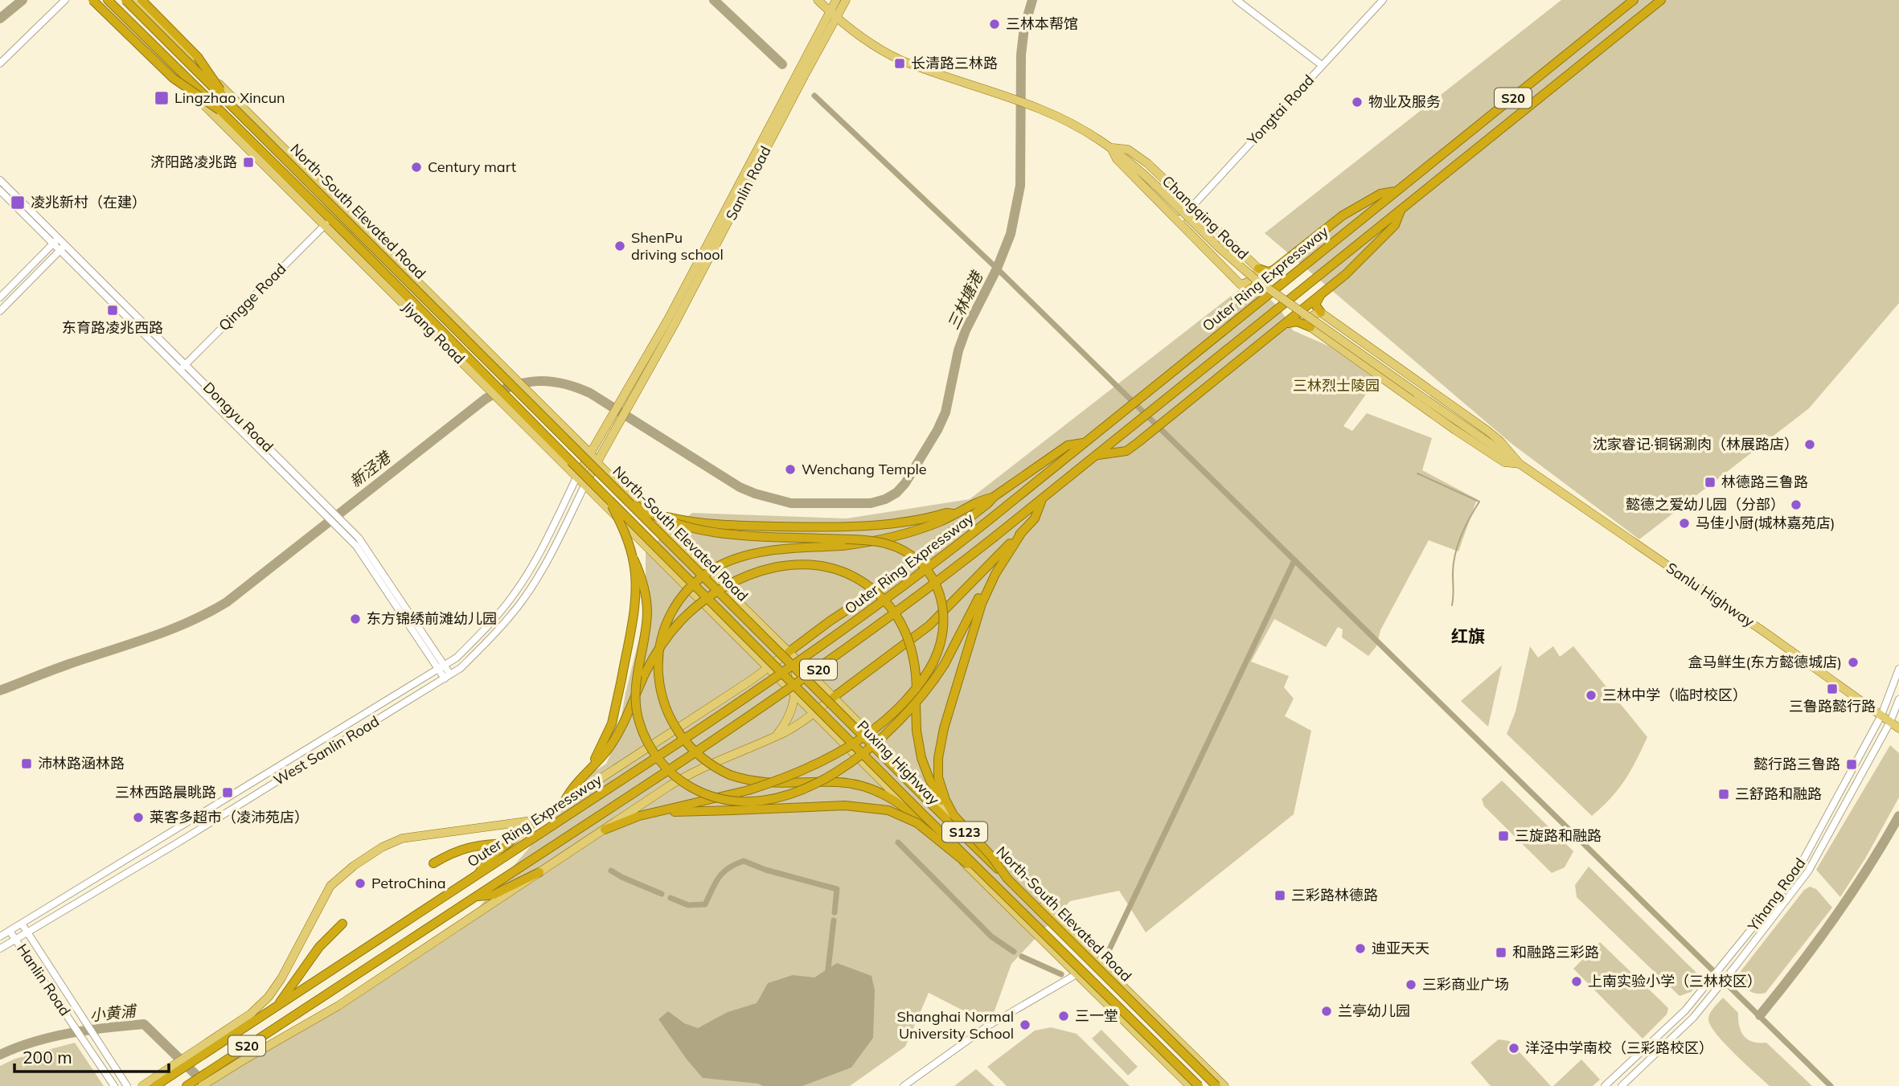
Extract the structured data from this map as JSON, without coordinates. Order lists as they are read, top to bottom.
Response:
{
  "streets": {
    "highway": ["S20", "North-South Elevated Road", "Outer Ring Expressway"],
    "main road": [
      "Sanlin Road",
      "Changqing Road",
      "Jiyang Road",
      "Sanlu Highway",
      "Puxing Highway",
      "S123"
    ],
    "street": [
      "Yongtai Road",
      "Qingge Road",
      "Dongyu Road",
      "West Sanlin Road",
      "Yihang Road",
      "Hanlin Road"
    ]
  },
  "crossings": [
    ["Yongtai Road", "Changqing Road"],
    ["Sanlin Road", "Changqing Road"],
    ["Sanlin Road", "Jiyang Road"],
    ["Sanlin Road", "West Sanlin Road"],
    ["Changqing Road", "Sanlu Highway"],
    ["Qingge Road", "Jiyang Road"],
    ["Qingge Road", "Dongyu Road"],
    ["Jiyang Road", "West Sanlin Road"],
    ["Jiyang Road", "Puxing Highway"],
    ["Dongyu Road", "West Sanlin Road"],
    ["Sanlu Highway", "Yihang Road"],
    ["West Sanlin Road", "Hanlin Road"]
  ],
  "districts": ["红旗"],
  "water": ["三林塘港", "新泾港", "小黄浦"],
  "parks": ["三林烈士陵园"],
  "places": {
    "other": [
      "三林本帮馆",
      "物业及服务",
      "Century mart",
      "ShenPu driving school",
      "沈家睿记·铜锅涮肉（林展路店）",
      "Wenchang Temple",
      "懿德之爱幼儿园（分部）",
      "马佳小厨(城林嘉苑店)",
      "东方锦绣前滩幼儿园",
      "盒马鲜生(东方懿德城店)",
      "三林中学（临时校区）",
      "莱客多超市（凌沛苑店）",
      "PetroChina",
      "迪亚天天",
      "上南实验小学（三林校区）",
      "三彩商业广场",
      "兰亭幼儿园",
      "三一堂",
      "Shanghai Normal University School",
      "洋泾中学南校（三彩路校区）"
    ],
    "transit": [
      "长清路三林路",
      "Lingzhao Xincun",
      "济阳路凌兆路",
      "凌兆新村（在建）",
      "东育路凌兆西路",
      "林德路三鲁路",
      "三鲁路懿行路",
      "沛林路涵林路",
      "懿行路三鲁路",
      "三林西路晨眺路",
      "三舒路和融路",
      "三旋路和融路",
      "三彩路林德路",
      "和融路三彩路"
    ]
  },
  "scale_bar": "200 m"
}
